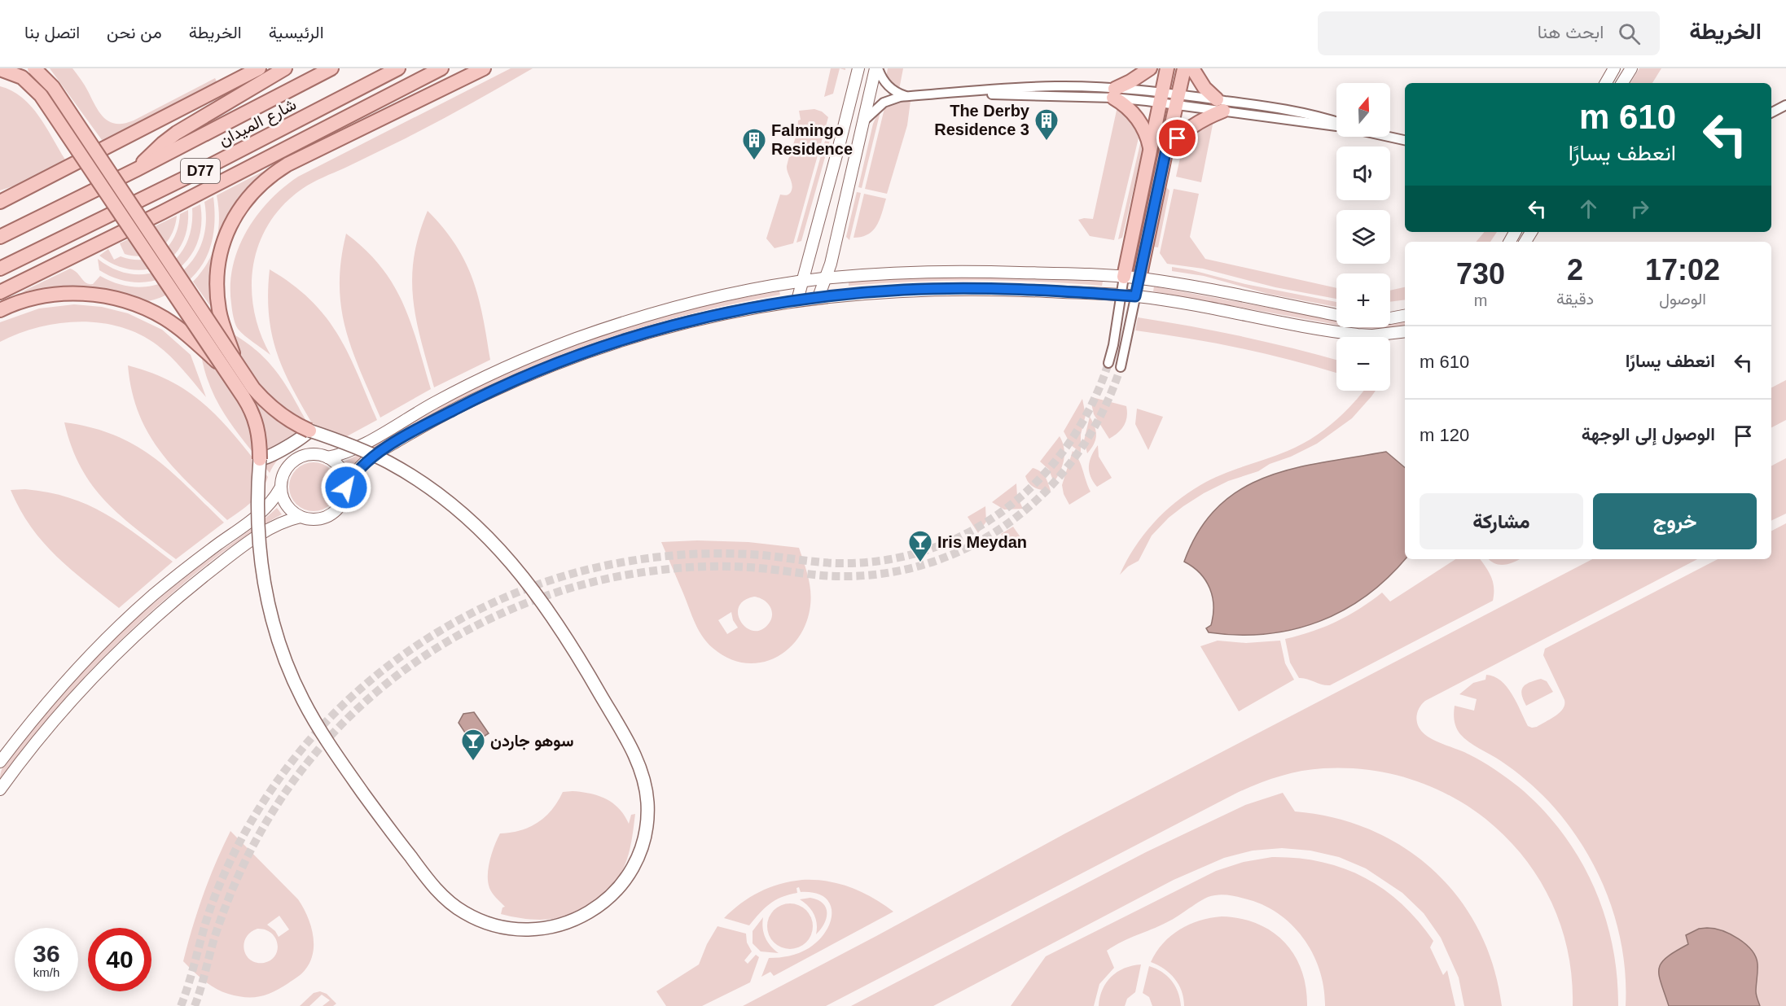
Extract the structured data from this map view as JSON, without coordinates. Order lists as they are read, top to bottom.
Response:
{
  "streets": {
    "main road": ["شارع الميدان", "D77"]
  },
  "places": {
    "building": ["The Derby Residence 3", "Falmingo Residence"],
    "bar": ["Iris Meydan", "سوهو جاردن"]
  },
  "north": "top",
  "page": {
    "header": "الخريطة",
    "search": "ابحث هنا",
    "nav": [
      "الرئيسية",
      "الخريطة",
      "من نحن",
      "اتصل بنا"
    ],
    "map_buttons": ["+", "−"],
    "turn": ["610 m", "انعطف يسارًا"],
    "eta": [
      "17:02",
      "الوصول",
      "2",
      "دقيقة",
      "730",
      "m"
    ],
    "list": [
      {
        "name": "انعطف يسارًا",
        "value": "610 m"
      },
      {
        "name": "الوصول إلى الوجهة",
        "value": "120 m"
      }
    ],
    "buttons": ["خروج", "مشاركة"],
    "speed": "36 km/h",
    "limit": "40"
  }
}
